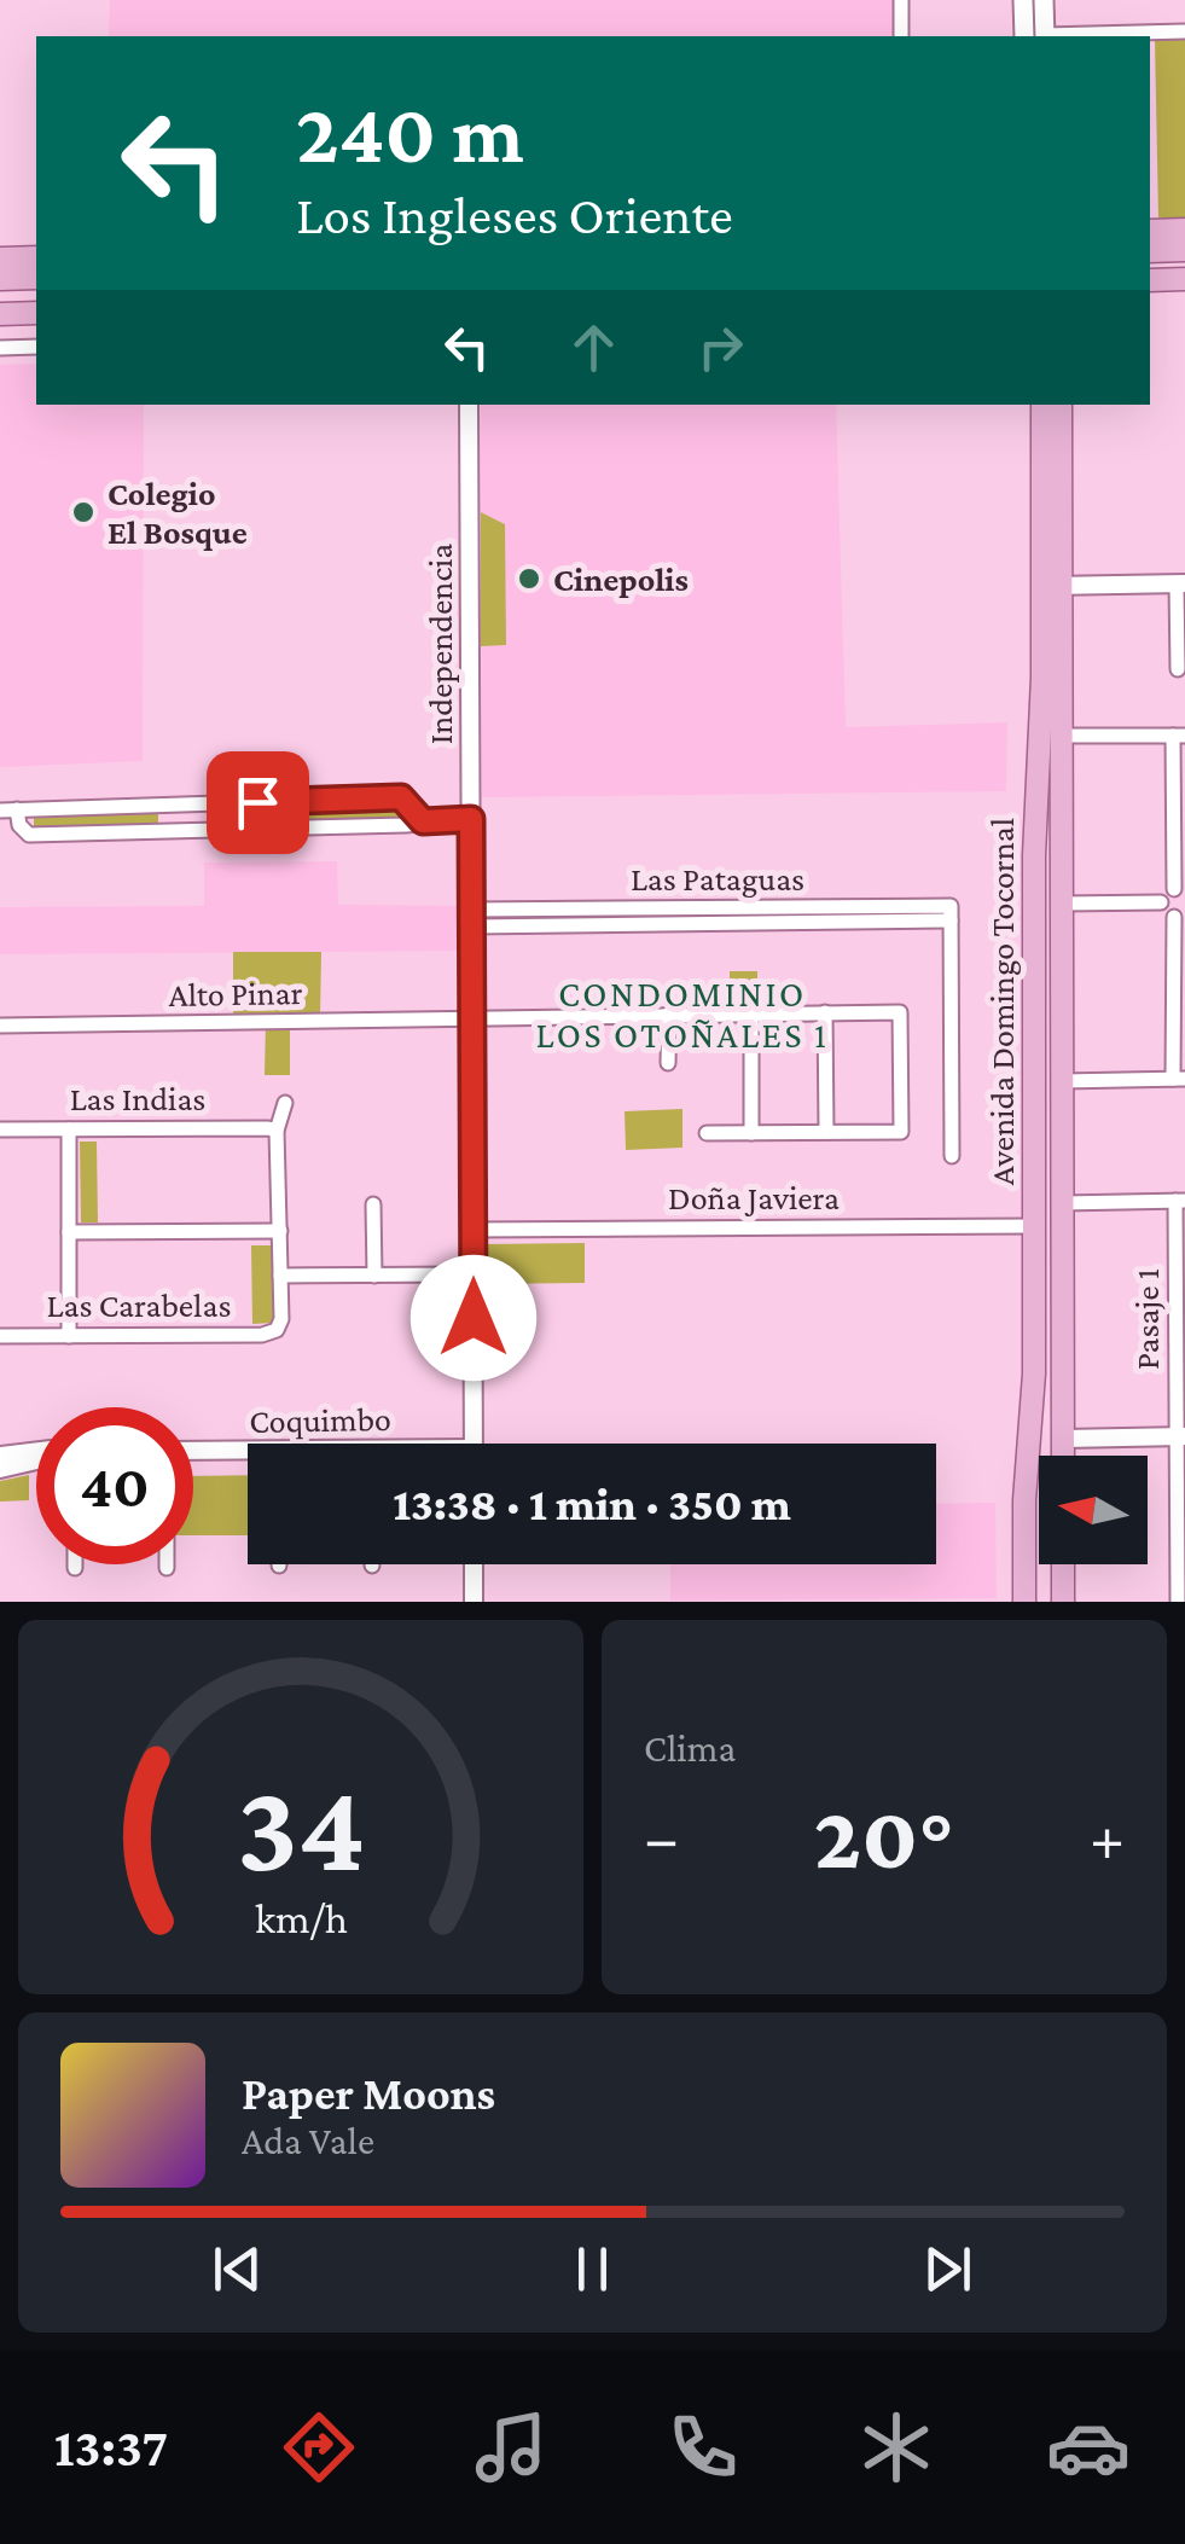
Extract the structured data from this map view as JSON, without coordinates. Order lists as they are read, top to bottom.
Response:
{
  "streets": {
    "main road": ["Avenida Domingo Tocornal"],
    "street": [
      "Independencia",
      "Las Pataguas",
      "Alto Pinar",
      "Las Indias",
      "Doña Javiera",
      "Las Carabelas",
      "Pasaje 1",
      "Coquimbo"
    ]
  },
  "crossings": [
    ["Independencia", "Las Pataguas"],
    ["Independencia", "Alto Pinar"],
    ["Independencia", "Doña Javiera"],
    ["Avenida Domingo Tocornal", "Doña Javiera"]
  ],
  "districts": ["CONDOMINIO LOS OTOÑALES 1"],
  "places": ["Colegio El Bosque", "Cinepolis"],
  "north": "left",
  "page": {
    "turn": ["240 m", "Los Ingleses Oriente"],
    "limit": "40",
    "trip": "13:38 · 1 min · 350 m",
    "tile": "Clima",
    "heat": ["−", "20°", "+"],
    "song": ["Paper Moons", "Ada Vale"],
    "tabs": "13:37",
    "gauge": ["34", "km/h"]
  }
}
